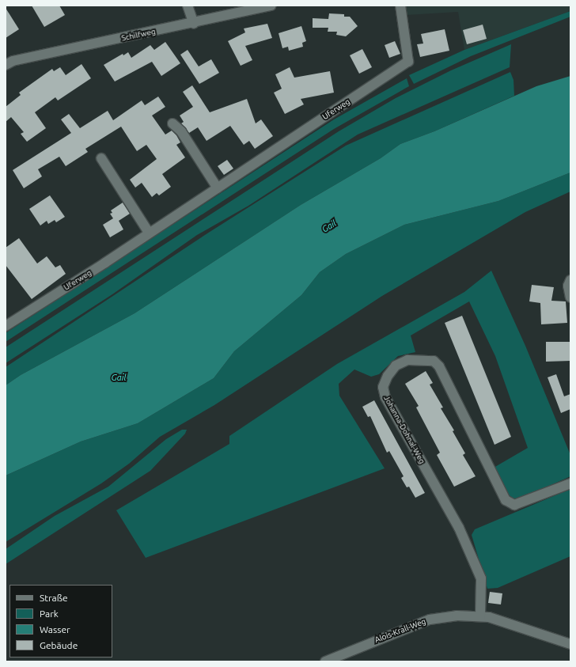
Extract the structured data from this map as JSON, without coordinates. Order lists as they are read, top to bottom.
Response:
{
  "streets": {
    "street": [
      "Schilfweg",
      "Uferweg",
      "Johanna-Dohnal-Weg",
      "Alois-Krall-Weg"
    ]
  },
  "crossings": [
    ["Johanna-Dohnal-Weg", "Alois-Krall-Weg"]
  ],
  "water": ["Gail"],
  "legend": [
    "Straße",
    "Park",
    "Wasser",
    "Gebäude"
  ]
}
